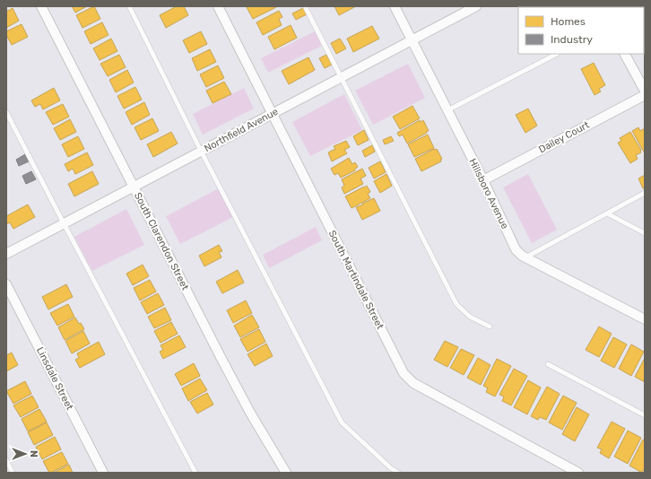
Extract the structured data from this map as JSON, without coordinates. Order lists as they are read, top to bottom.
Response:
{
  "streets": {
    "street": [
      "Northfield Avenue",
      "Dailey Court",
      "Hillsboro Avenue",
      "South Clarendon Street",
      "South Martindale Street",
      "Linsdale Street"
    ]
  },
  "crossings": [
    ["Northfield Avenue", "Hillsboro Avenue"],
    ["Northfield Avenue", "South Clarendon Street"],
    ["Northfield Avenue", "South Martindale Street"],
    ["Dailey Court", "Hillsboro Avenue"]
  ],
  "legend": ["Homes", "Industry"],
  "north": "right"
}
